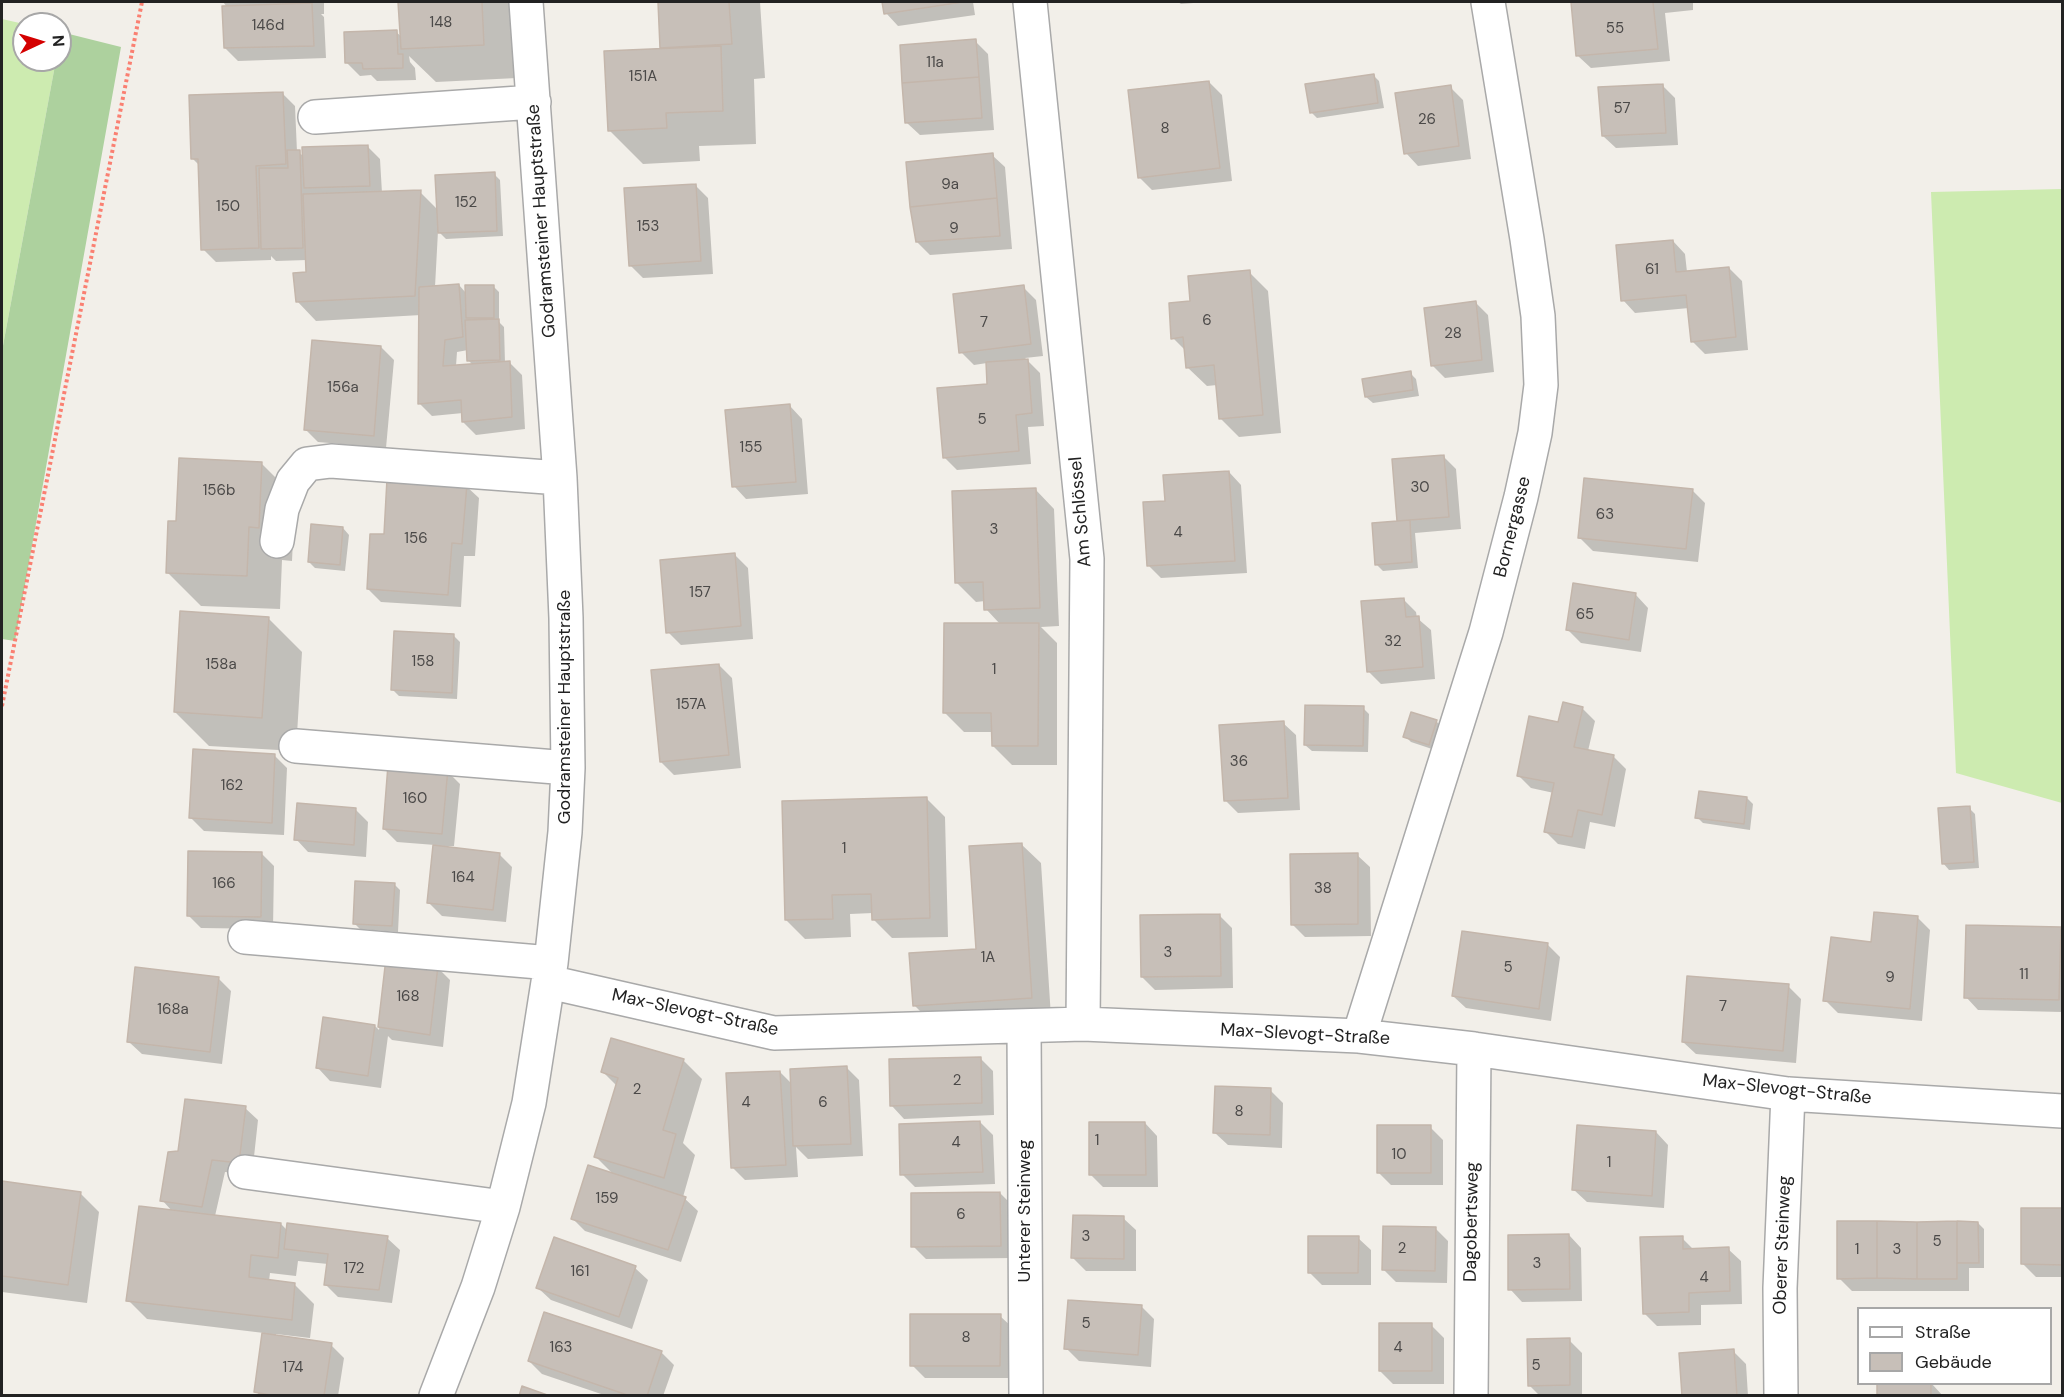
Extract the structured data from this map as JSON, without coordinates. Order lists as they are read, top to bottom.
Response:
{
  "streets": {
    "street": [
      "Godramsteiner Hauptstraße",
      "Am Schlössel",
      "Bornergasse",
      "Max-Slevogt-Straße",
      "Unterer Steinweg",
      "Dagobertsweg",
      "Oberer Steinweg"
    ]
  },
  "crossings": [
    ["Godramsteiner Hauptstraße", "Max-Slevogt-Straße"],
    ["Am Schlössel", "Max-Slevogt-Straße"],
    ["Bornergasse", "Max-Slevogt-Straße"],
    ["Max-Slevogt-Straße", "Unterer Steinweg"],
    ["Max-Slevogt-Straße", "Dagobertsweg"],
    ["Max-Slevogt-Straße", "Oberer Steinweg"]
  ],
  "house_numbers": [
    "148",
    "146d",
    "55",
    "11a",
    "151A",
    "57",
    "26",
    "8",
    "9a",
    "152",
    "150",
    "153",
    "9",
    "61",
    "6",
    "7",
    "28",
    "156a",
    "5",
    "155",
    "30",
    "156b",
    "63",
    "3",
    "4",
    "156",
    "157",
    "65",
    "32",
    "158",
    "158a",
    "1",
    "157A",
    "36",
    "162",
    "160",
    "1",
    "164",
    "166",
    "38",
    "3",
    "1A",
    "5",
    "11",
    "9",
    "168",
    "7",
    "168a",
    "2",
    "2",
    "4",
    "6",
    "8",
    "1",
    "4",
    "10",
    "1",
    "159",
    "6",
    "3",
    "5",
    "2",
    "1",
    "3",
    "3",
    "172",
    "161",
    "4",
    "5",
    "8",
    "163",
    "4",
    "5",
    "174"
  ],
  "legend": ["Straße", "Gebäude"],
  "north": "right"
}
